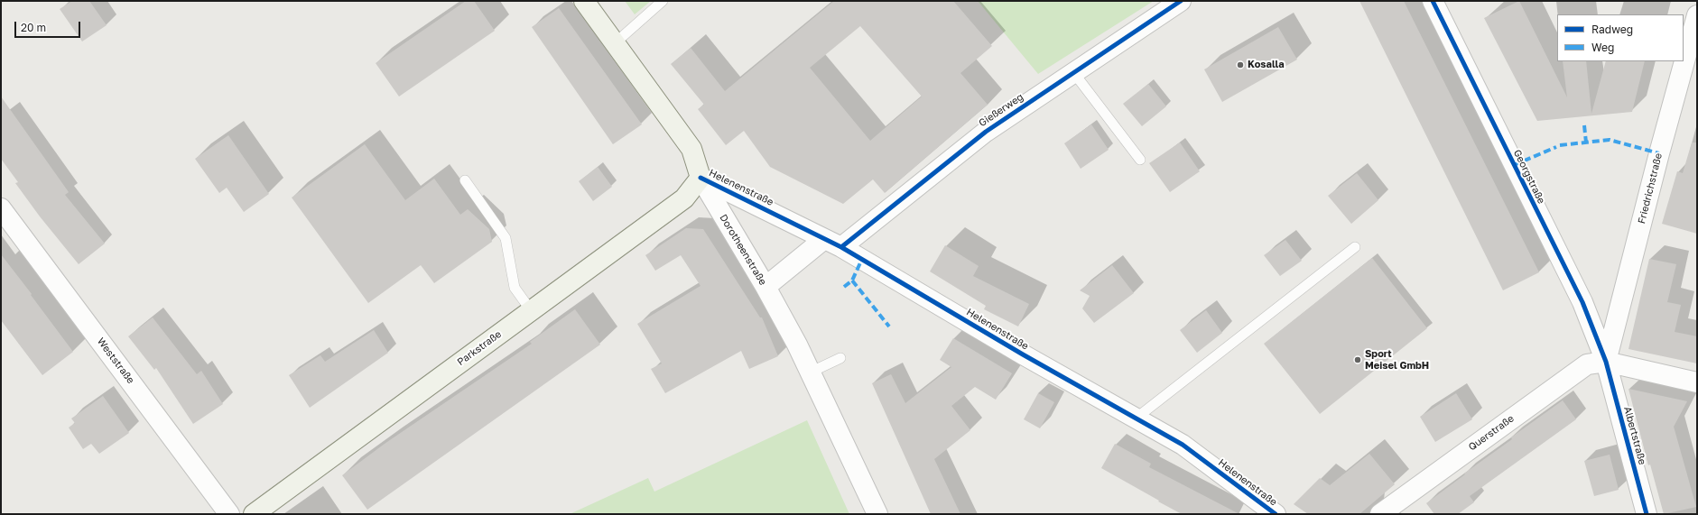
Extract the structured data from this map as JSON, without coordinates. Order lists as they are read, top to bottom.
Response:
{
  "streets": {
    "main road": ["Dorotheenstraße", "Parkstraße"],
    "street": [
      "Gießerweg",
      "Georgstraße",
      "Helenenstraße",
      "Friedrichstraße",
      "Weststraße",
      "Querstraße",
      "Albertstraße"
    ]
  },
  "crossings": [
    ["Gießerweg", "Helenenstraße"],
    ["Gießerweg", "Dorotheenstraße"],
    ["Georgstraße", "Friedrichstraße"],
    ["Georgstraße", "Querstraße"],
    ["Georgstraße", "Albertstraße"],
    ["Helenenstraße", "Dorotheenstraße"],
    ["Helenenstraße", "Parkstraße"],
    ["Friedrichstraße", "Querstraße"],
    ["Friedrichstraße", "Albertstraße"],
    ["Dorotheenstraße", "Parkstraße"],
    ["Querstraße", "Albertstraße"]
  ],
  "places": ["Kosalla", "Sport Meisel GmbH"],
  "legend": ["Radweg", "Weg"],
  "scale_bar": "20 m"
}
